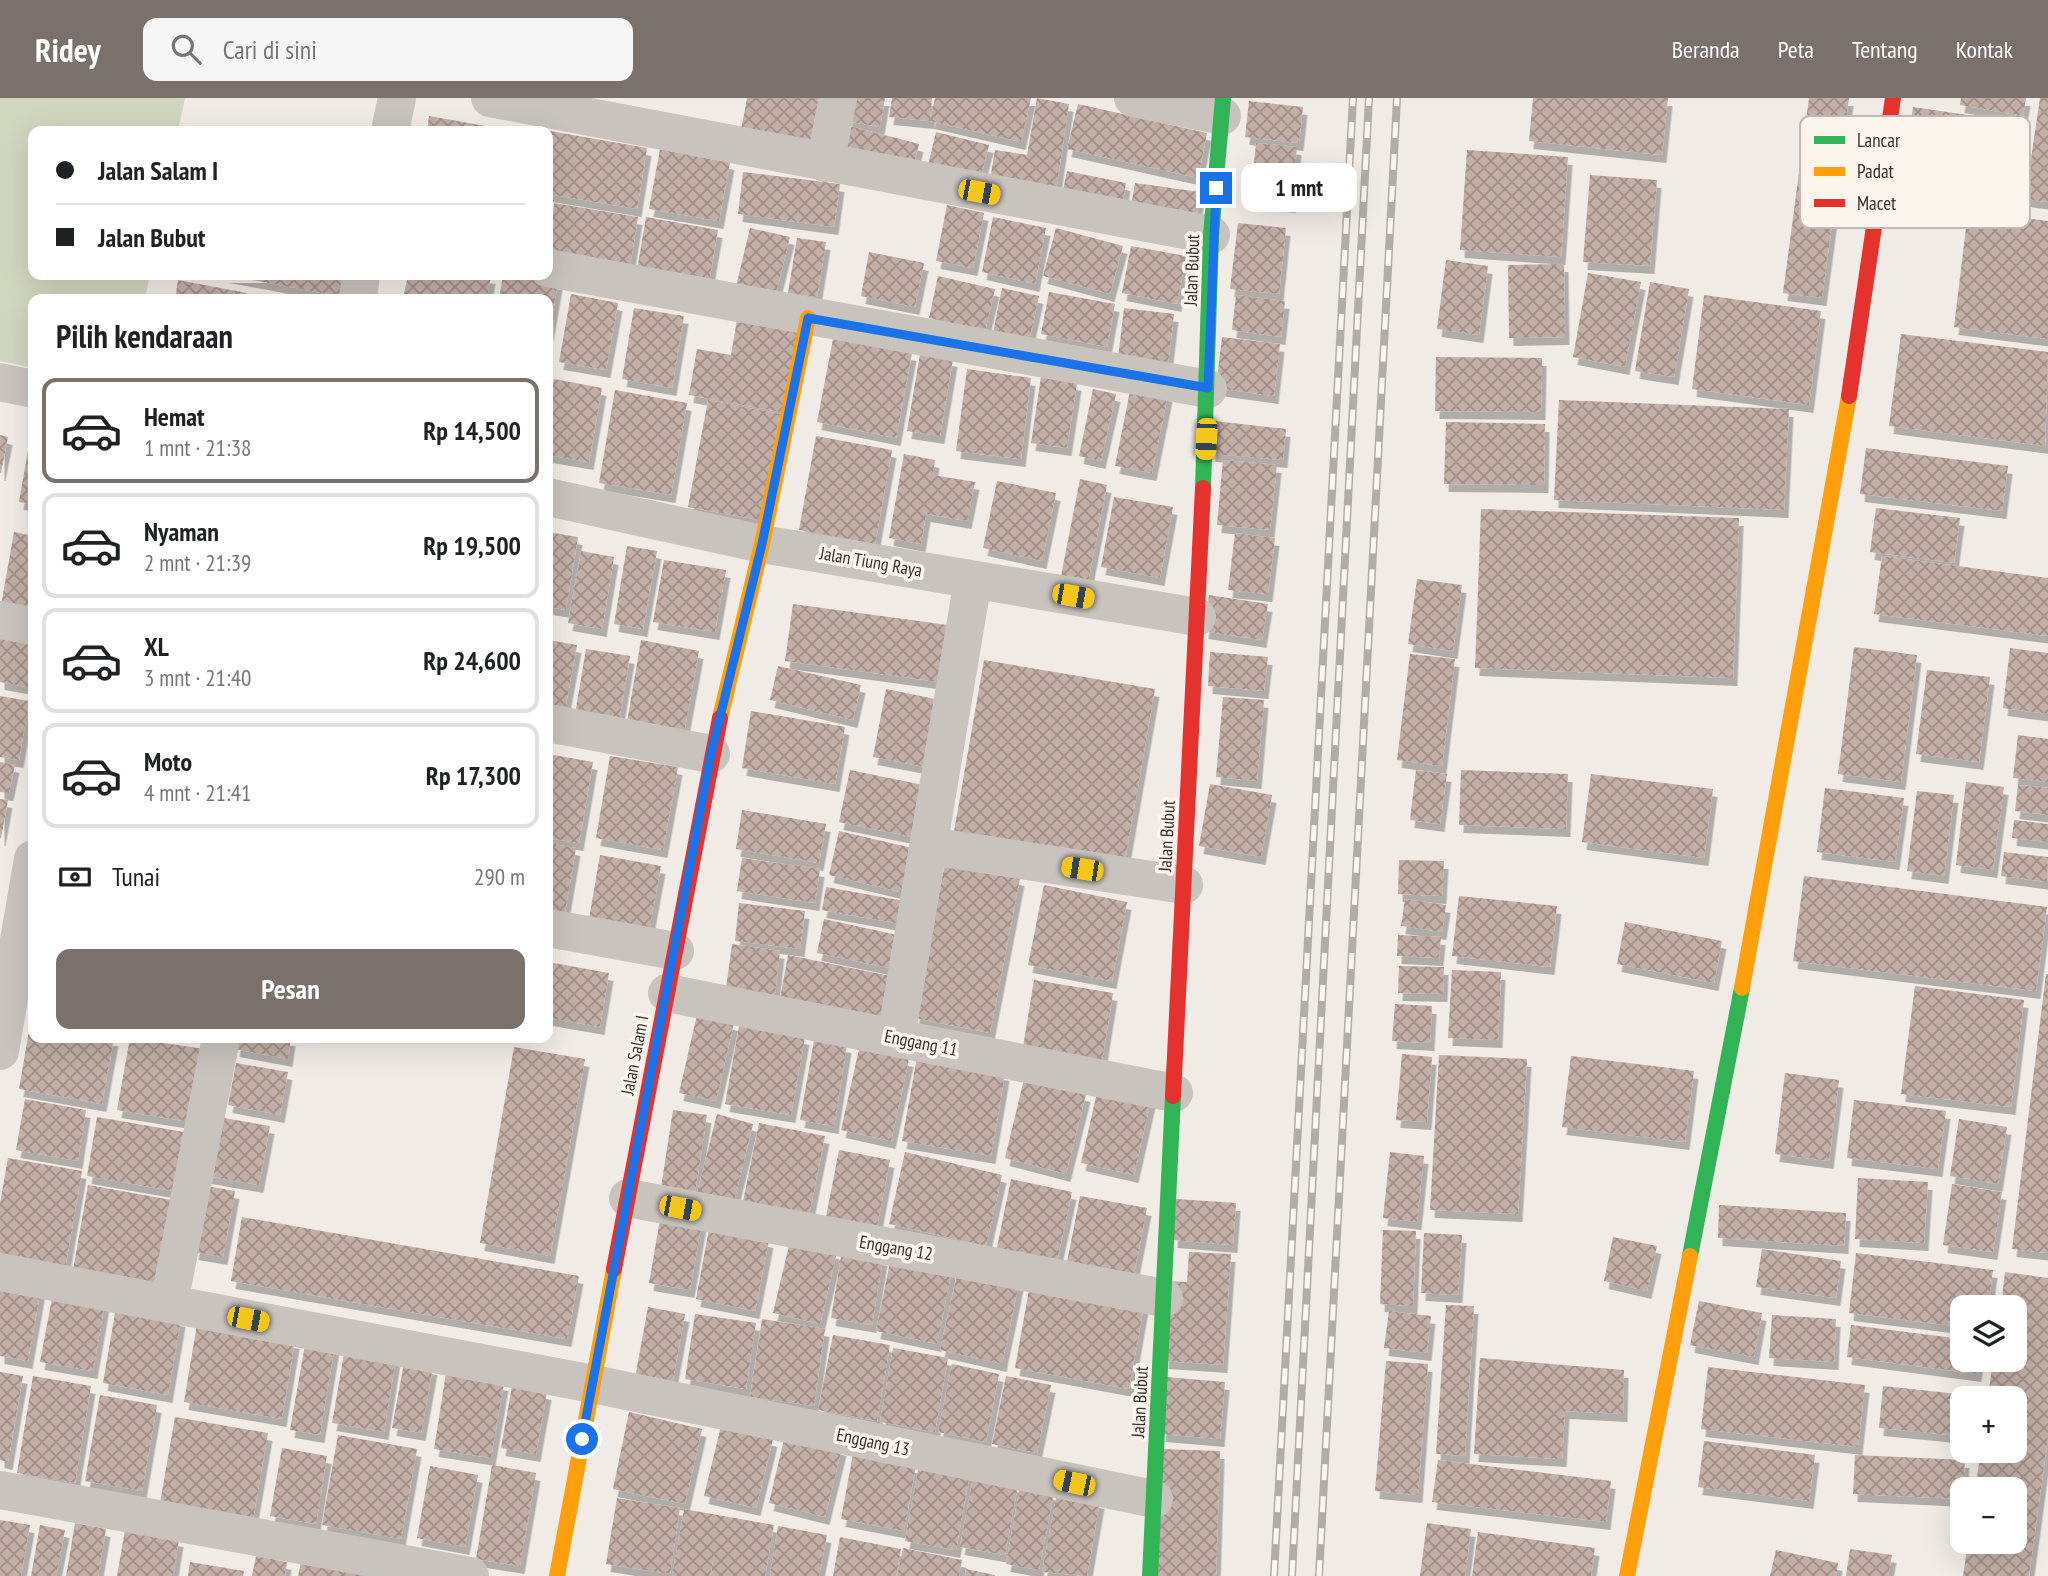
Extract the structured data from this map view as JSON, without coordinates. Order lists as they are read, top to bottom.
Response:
{
  "streets": {
    "street": [
      "Jalan Bubut",
      "Jalan Tiung Raya",
      "Enggang 11",
      "Jalan Salam I",
      "Enggang 12",
      "Enggang 13"
    ]
  },
  "crossings": [
    ["Jalan Bubut", "Jalan Tiung Raya"],
    ["Jalan Bubut", "Enggang 11"],
    ["Jalan Bubut", "Enggang 12"],
    ["Jalan Bubut", "Enggang 13"],
    ["Jalan Tiung Raya", "Jalan Salam I"],
    ["Enggang 11", "Jalan Salam I"],
    ["Jalan Salam I", "Enggang 12"],
    ["Jalan Salam I", "Enggang 13"]
  ],
  "legend": ["Lancar", "Padat", "Macet"],
  "page": {
    "header": "Ridey",
    "search": "Cari di sini",
    "nav": [
      "Beranda",
      "Peta",
      "Tentang",
      "Kontak"
    ],
    "banner": ["Jalan Salam I", "Jalan Bubut"],
    "bubble": "1 mnt",
    "heading": "Pilih kendaraan",
    "list": [
      {
        "name": "Hemat",
        "note": "1 mnt · 21:38",
        "value": "Rp 14,500"
      },
      {
        "name": "Nyaman",
        "note": "2 mnt · 21:39",
        "value": "Rp 19,500"
      },
      {
        "name": "XL",
        "note": "3 mnt · 21:40",
        "value": "Rp 24,600"
      },
      {
        "name": "Moto",
        "note": "4 mnt · 21:41",
        "value": "Rp 17,300"
      }
    ],
    "pay": ["Tunai", "290 m"],
    "buttons": "Pesan",
    "map_buttons": ["+", "−"]
  }
}
